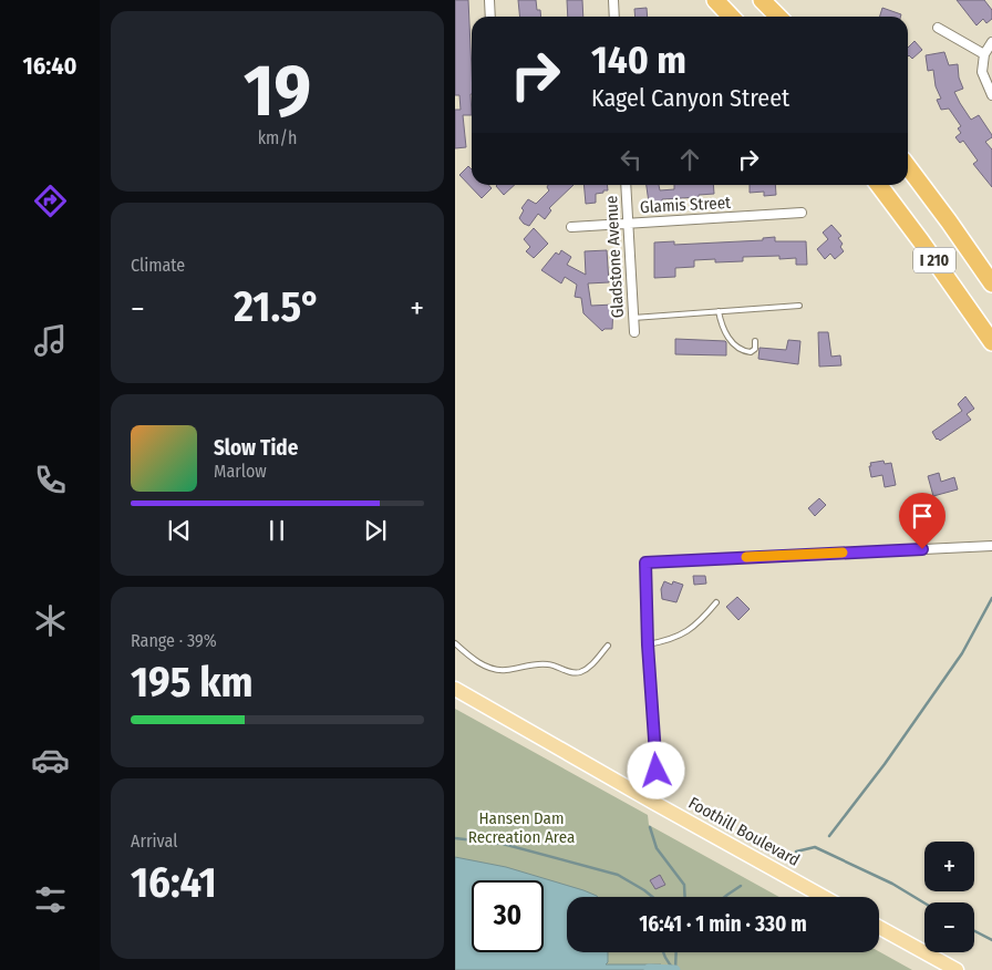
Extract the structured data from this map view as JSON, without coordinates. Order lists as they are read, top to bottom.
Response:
{
  "streets": {
    "highway": ["I 210"],
    "main road": ["Foothill Boulevard"],
    "street": ["Glamis Street", "Gladstone Avenue"]
  },
  "crossings": [
    ["Glamis Street", "Gladstone Avenue"]
  ],
  "parks": ["Hansen Dam Recreation Area"],
  "page": {
    "tabs": "16:40",
    "tile": [
      ["19", "km/h"],
      "Climate",
      ["Range · 39%", "195 km"],
      ["Arrival", "16:41"]
    ],
    "turn": ["140 m", "Kagel Canyon Street"],
    "heat": ["−", "21.5°", "+"],
    "song": ["Slow Tide", "Marlow"],
    "map_buttons": ["+", "−"],
    "limit": "30",
    "trip": "16:41 · 1 min · 330 m"
  }
}
